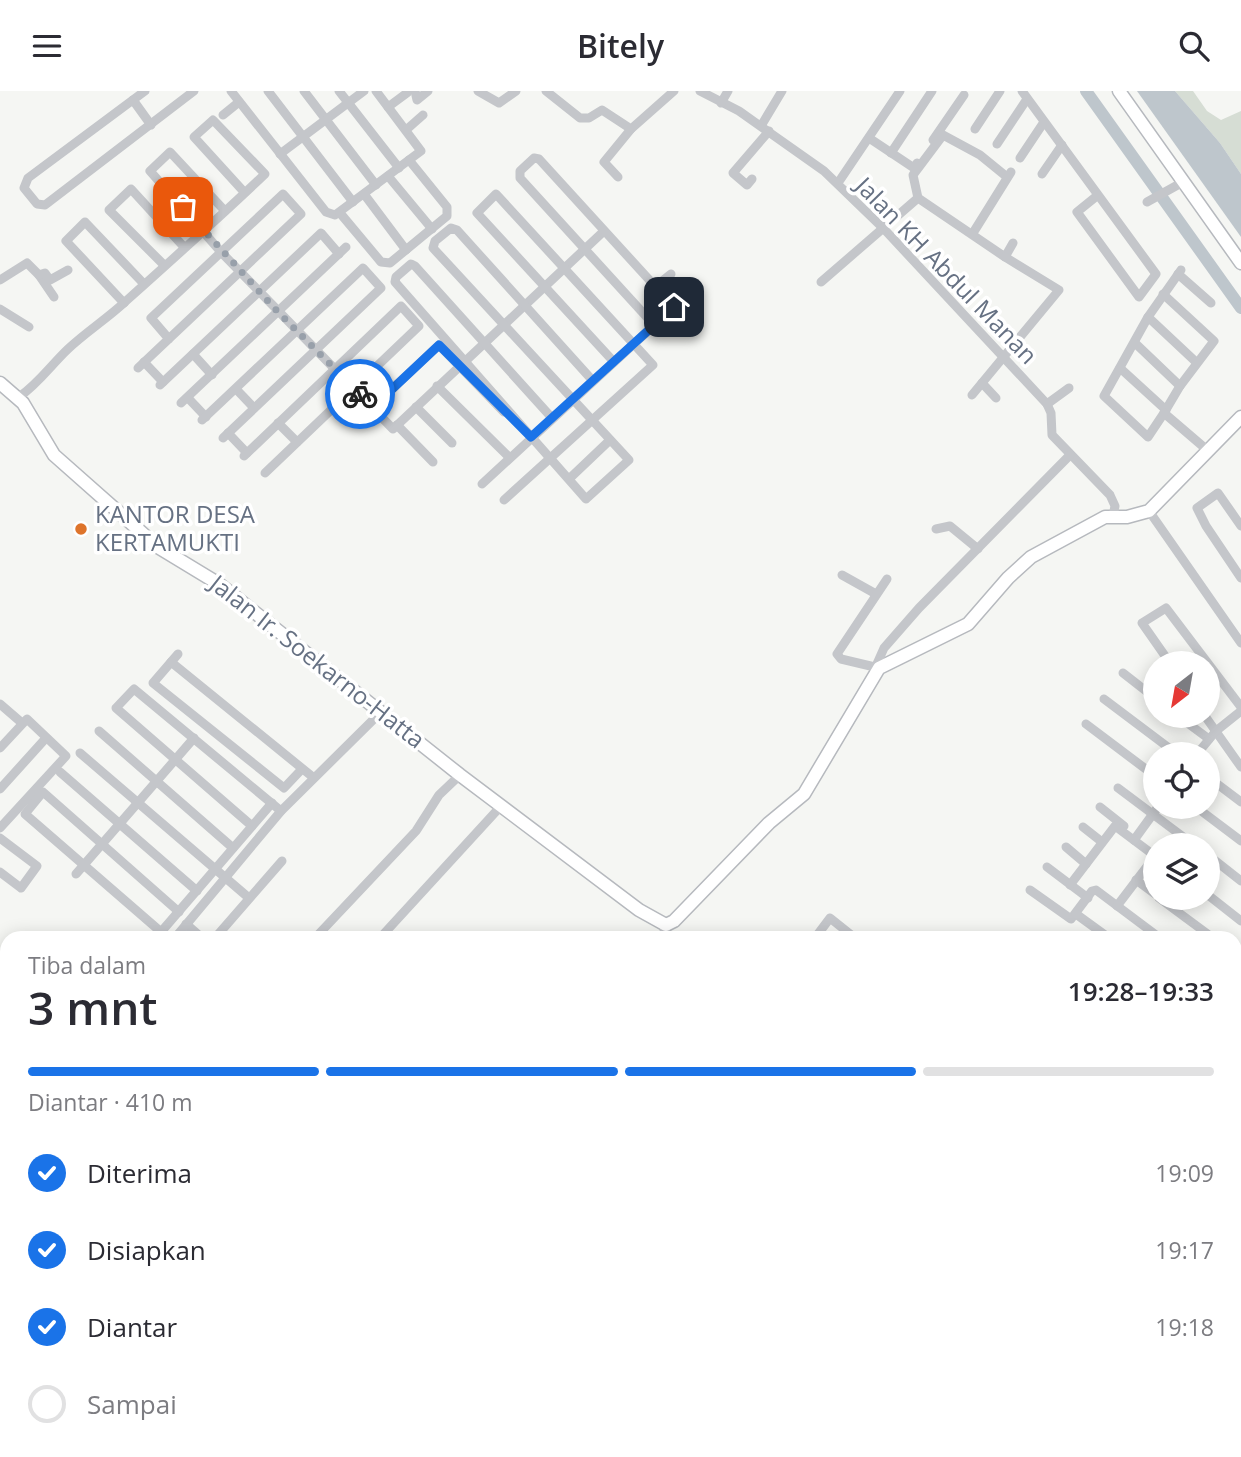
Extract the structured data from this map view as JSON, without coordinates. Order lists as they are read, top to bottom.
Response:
{
  "streets": {
    "main road": ["Jalan Ir. Soekarno-Hatta"],
    "street": ["Jalan KH Abdul Manan"]
  },
  "places": ["KANTOR DESA KERTAMUKTI"],
  "north": "bottom left",
  "page": {
    "header": "Bitely",
    "heading": ["3 mnt", "Tiba dalam", "19:28–19:33"],
    "bar": "Diantar · 410 m",
    "list": [
      ["Diterima", "19:09"],
      ["Disiapkan", "19:17"],
      ["Diantar", "19:18"],
      "Sampai"
    ]
  }
}
